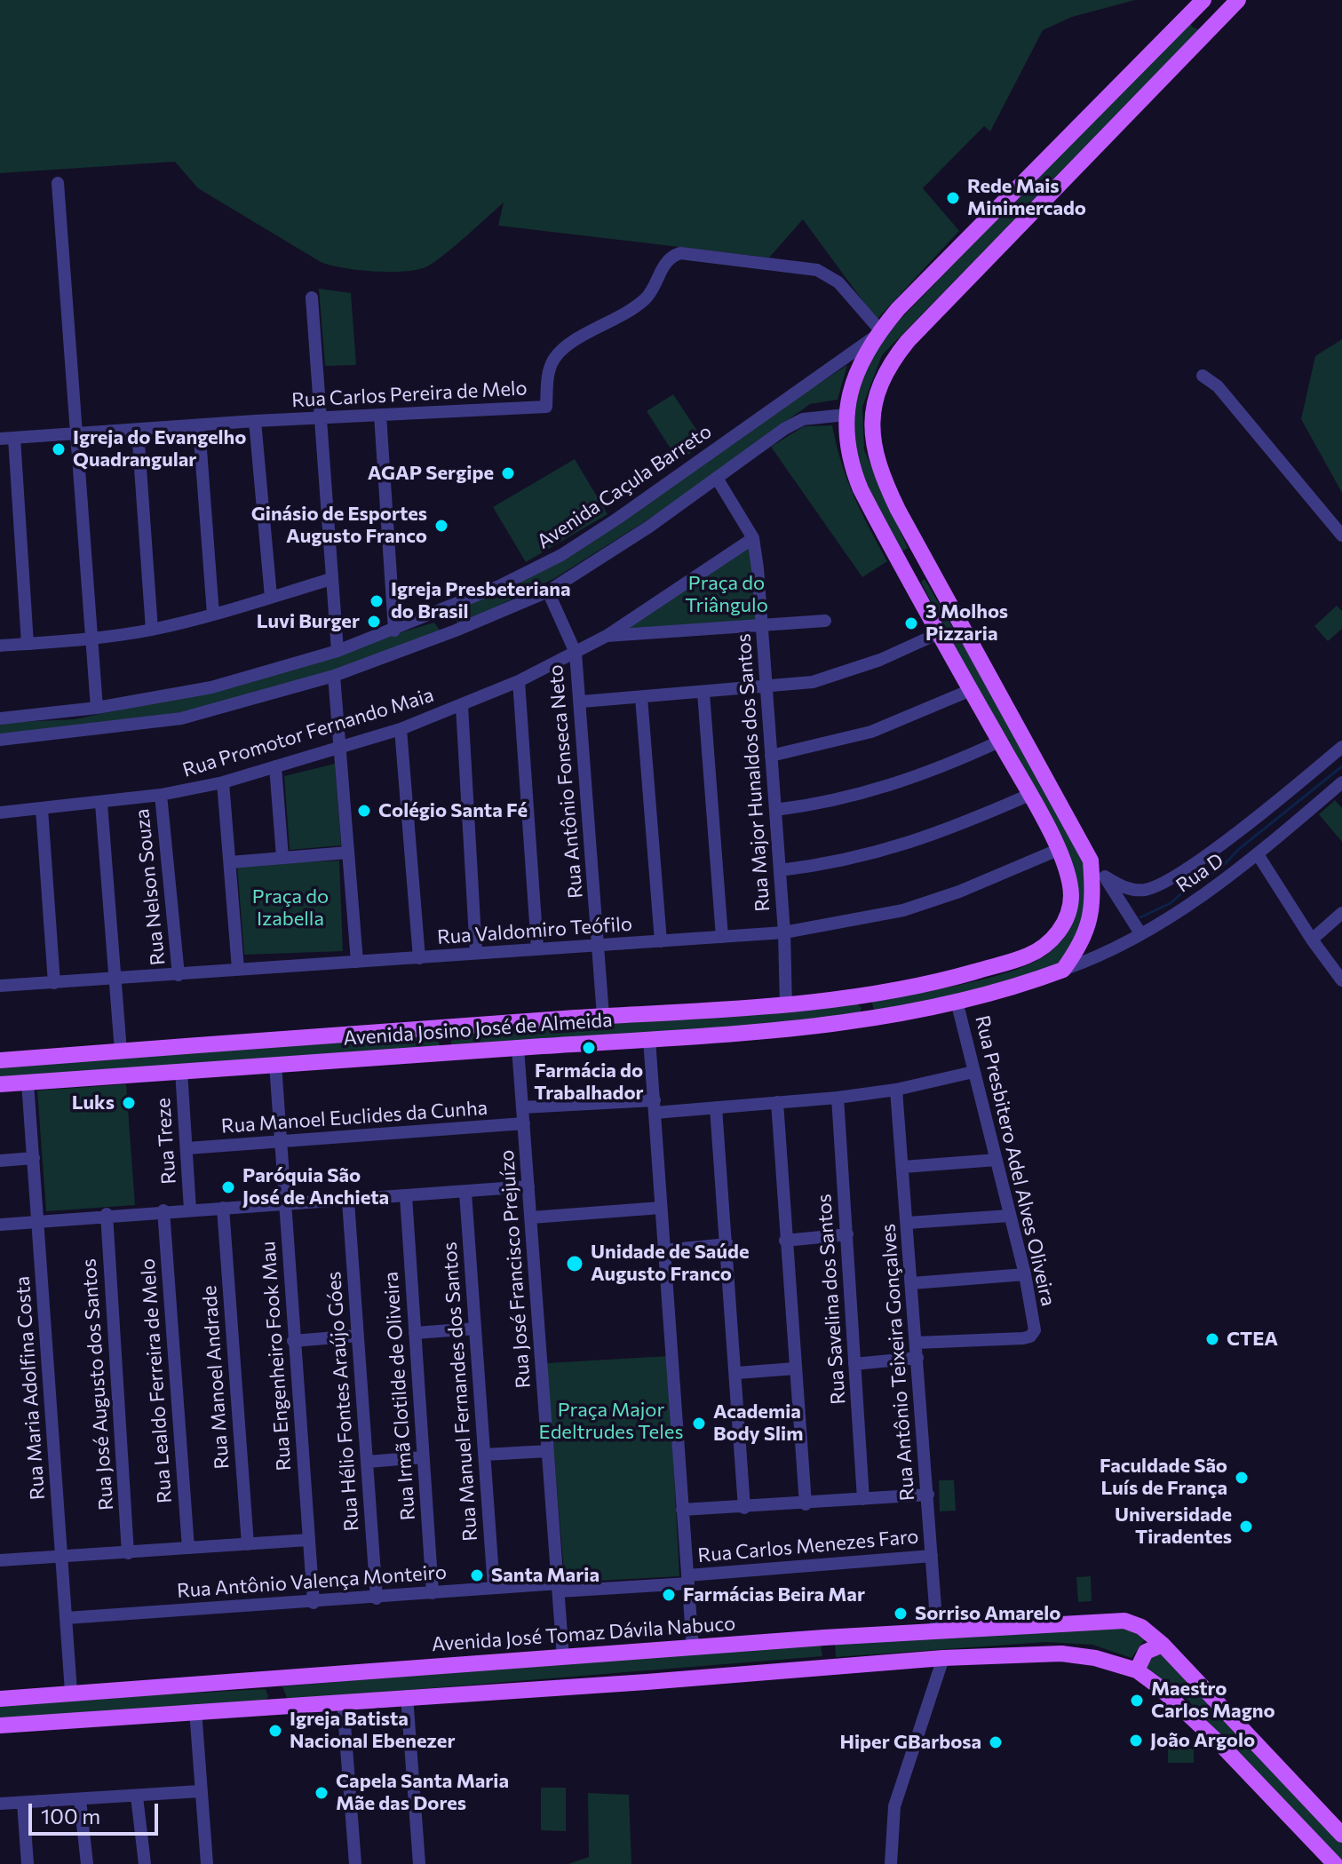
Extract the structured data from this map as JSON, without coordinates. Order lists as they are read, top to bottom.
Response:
{
  "streets": {
    "main road": ["Avenida Josino José de Almeida", "Avenida José Tomaz Dávila Nabuco"],
    "street": [
      "Rua Carlos Pereira de Melo",
      "Avenida Caçula Barreto",
      "Rua Promotor Fernando Maia",
      "Rua Major Hunaldos dos Santos",
      "Rua Antônio Fonseca Neto",
      "Rua D",
      "Rua Nelson Souza",
      "Rua Valdomiro Teófilo",
      "Rua Manoel Euclides da Cunha",
      "Rua Treze",
      "Rua Presbitero Adel Alves Oliveira",
      "Rua José Francisco Prejuízo",
      "Rua Savelina dos Santos",
      "Rua Engenheiro Fook Mau",
      "Rua Antônio Teixeira Gonçalves",
      "Rua Manoel Andrade",
      "Rua Lealdo Ferreira de Melo",
      "Rua José Augusto dos Santos",
      "Rua Maria Adolfina Costa",
      "Rua Manuel Fernandes dos Santos",
      "Rua Irmã Clotilde de Oliveira",
      "Rua Hélio Fontes Araújo Góes",
      "Rua Carlos Menezes Faro",
      "Rua Antônio Valença Monteiro"
    ]
  },
  "crossings": [
    ["Rua Carlos Pereira de Melo", "Avenida Caçula Barreto"],
    ["Rua Promotor Fernando Maia", "Rua Major Hunaldos dos Santos"],
    ["Rua Promotor Fernando Maia", "Rua Antônio Fonseca Neto"],
    ["Rua Promotor Fernando Maia", "Rua Nelson Souza"],
    ["Rua Major Hunaldos dos Santos", "Rua Valdomiro Teófilo"],
    ["Rua Major Hunaldos dos Santos", "Avenida Josino José de Almeida"],
    ["Rua Antônio Fonseca Neto", "Rua Valdomiro Teófilo"],
    ["Rua Antônio Fonseca Neto", "Avenida Josino José de Almeida"],
    ["Rua D", "Avenida Josino José de Almeida"],
    ["Rua Nelson Souza", "Rua Valdomiro Teófilo"],
    ["Rua Valdomiro Teófilo", "Avenida Josino José de Almeida"],
    ["Avenida Josino José de Almeida", "Rua Treze"],
    ["Avenida Josino José de Almeida", "Rua Presbitero Adel Alves Oliveira"],
    ["Avenida Josino José de Almeida", "Rua José Francisco Prejuízo"],
    ["Avenida Josino José de Almeida", "Rua Engenheiro Fook Mau"],
    ["Avenida Josino José de Almeida", "Rua Maria Adolfina Costa"],
    ["Rua Manoel Euclides da Cunha", "Rua Treze"],
    ["Rua Manoel Euclides da Cunha", "Rua José Francisco Prejuízo"],
    ["Rua Manoel Euclides da Cunha", "Rua Engenheiro Fook Mau"],
    ["Rua Presbitero Adel Alves Oliveira", "Rua Antônio Teixeira Gonçalves"],
    ["Rua José Francisco Prejuízo", "Rua Carlos Menezes Faro"],
    ["Rua José Francisco Prejuízo", "Rua Antônio Valença Monteiro"],
    ["Rua José Francisco Prejuízo", "Avenida José Tomaz Dávila Nabuco"],
    ["Rua Engenheiro Fook Mau", "Rua Antônio Valença Monteiro"],
    ["Rua Antônio Teixeira Gonçalves", "Rua Carlos Menezes Faro"],
    ["Rua Antônio Teixeira Gonçalves", "Avenida José Tomaz Dávila Nabuco"],
    ["Rua Maria Adolfina Costa", "Rua Antônio Valença Monteiro"],
    ["Rua Maria Adolfina Costa", "Avenida José Tomaz Dávila Nabuco"],
    ["Rua Manuel Fernandes dos Santos", "Rua Antônio Valença Monteiro"],
    ["Rua Irmã Clotilde de Oliveira", "Rua Antônio Valença Monteiro"],
    ["Rua Hélio Fontes Araújo Góes", "Rua Antônio Valença Monteiro"],
    ["Rua Carlos Menezes Faro", "Rua Antônio Valença Monteiro"]
  ],
  "parks": ["Praça do Triângulo", "Praça do Izabella", "Praça Major Edeltrudes Teles"],
  "places": [
    "Rede Mais Minimercado",
    "Igreja do Evangelho Quadrangular",
    "AGAP Sergipe",
    "Ginásio de Esportes Augusto Franco",
    "Igreja Presbeteriana do Brasil",
    "Luvi Burger",
    "3 Molhos Pizzaria",
    "Colégio Santa Fé",
    "Farmácia do Trabalhador",
    "Luks",
    "Paróquia São José de Anchieta",
    "Unidade de Saúde Augusto Franco",
    "CTEA",
    "Academia Body Slim",
    "Faculdade São Luís de França",
    "Universidade Tiradentes",
    "Santa Maria",
    "Farmácias Beira Mar",
    "Sorriso Amarelo",
    "Maestro Carlos Magno",
    "Igreja Batista Nacional Ebenezer",
    "João Argolo",
    "Hiper GBarbosa",
    "Capela Santa Maria Mãe das Dores"
  ],
  "scale_bar": "100 m"
}
